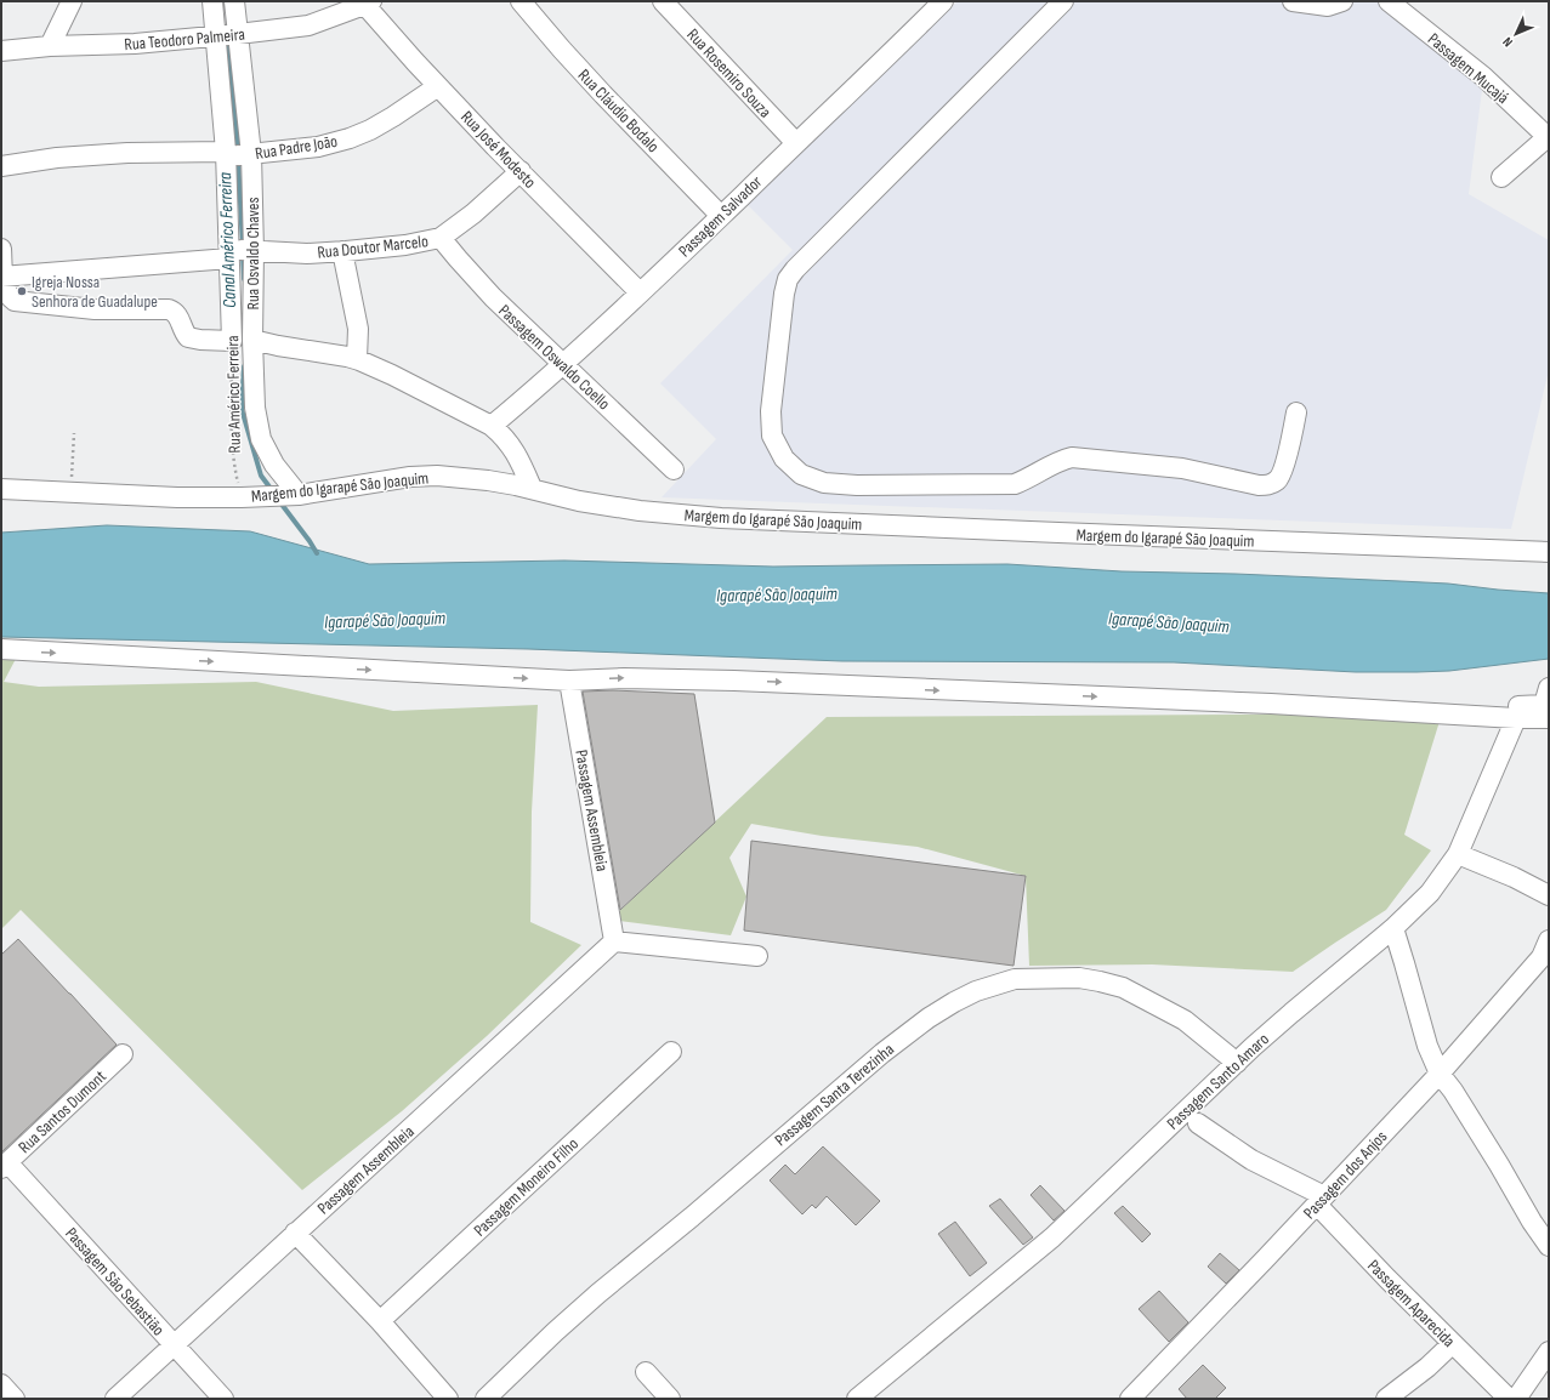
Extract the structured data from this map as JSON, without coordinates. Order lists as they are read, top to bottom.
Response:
{
  "streets": {
    "street": [
      "Rua Teodoro Palmeira",
      "Passagem Mucajá",
      "Rua Rosemiro Souza",
      "Rua Cláudio Bodalo",
      "Rua Padre João",
      "Rua José Modesto",
      "Passagem Salvador",
      "Rua Doutor Marcelo",
      "Rua Osvaldo Chaves",
      "Passagem Oswaldo Coello",
      "Rua Américo Ferreira",
      "Margem do Igarapé São Joaquim",
      "Passagem Assembleia",
      "Passagem Santo Amaro",
      "Passagem Santa Terezinha",
      "Rua Santos Dumont",
      "Passagem dos Anjos",
      "Passagem Moneiro Filho",
      "Passagem São Sebastião",
      "Passagem Aparecida"
    ]
  },
  "crossings": [
    ["Rua Teodoro Palmeira", "Rua José Modesto"],
    ["Rua Teodoro Palmeira", "Rua Osvaldo Chaves"],
    ["Rua Rosemiro Souza", "Passagem Salvador"],
    ["Rua Cláudio Bodalo", "Passagem Salvador"],
    ["Rua Padre João", "Rua José Modesto"],
    ["Rua Padre João", "Rua Osvaldo Chaves"],
    ["Rua José Modesto", "Passagem Salvador"],
    ["Rua José Modesto", "Rua Doutor Marcelo"],
    ["Passagem Salvador", "Passagem Oswaldo Coello"],
    ["Rua Doutor Marcelo", "Rua Osvaldo Chaves"],
    ["Rua Doutor Marcelo", "Passagem Oswaldo Coello"],
    ["Rua Doutor Marcelo", "Rua Américo Ferreira"],
    ["Rua Osvaldo Chaves", "Rua Américo Ferreira"],
    ["Rua Osvaldo Chaves", "Margem do Igarapé São Joaquim"],
    ["Rua Américo Ferreira", "Margem do Igarapé São Joaquim"],
    ["Passagem Assembleia", "Passagem São Sebastião"],
    ["Passagem Santo Amaro", "Passagem Santa Terezinha"],
    ["Rua Santos Dumont", "Passagem São Sebastião"],
    ["Passagem dos Anjos", "Passagem Aparecida"]
  ],
  "water": ["Canal Américo Ferreira", "Igarapé São Joaquim"],
  "places": ["Igreja Nossa Senhora de Guadalupe"],
  "north": "bottom left"
}
